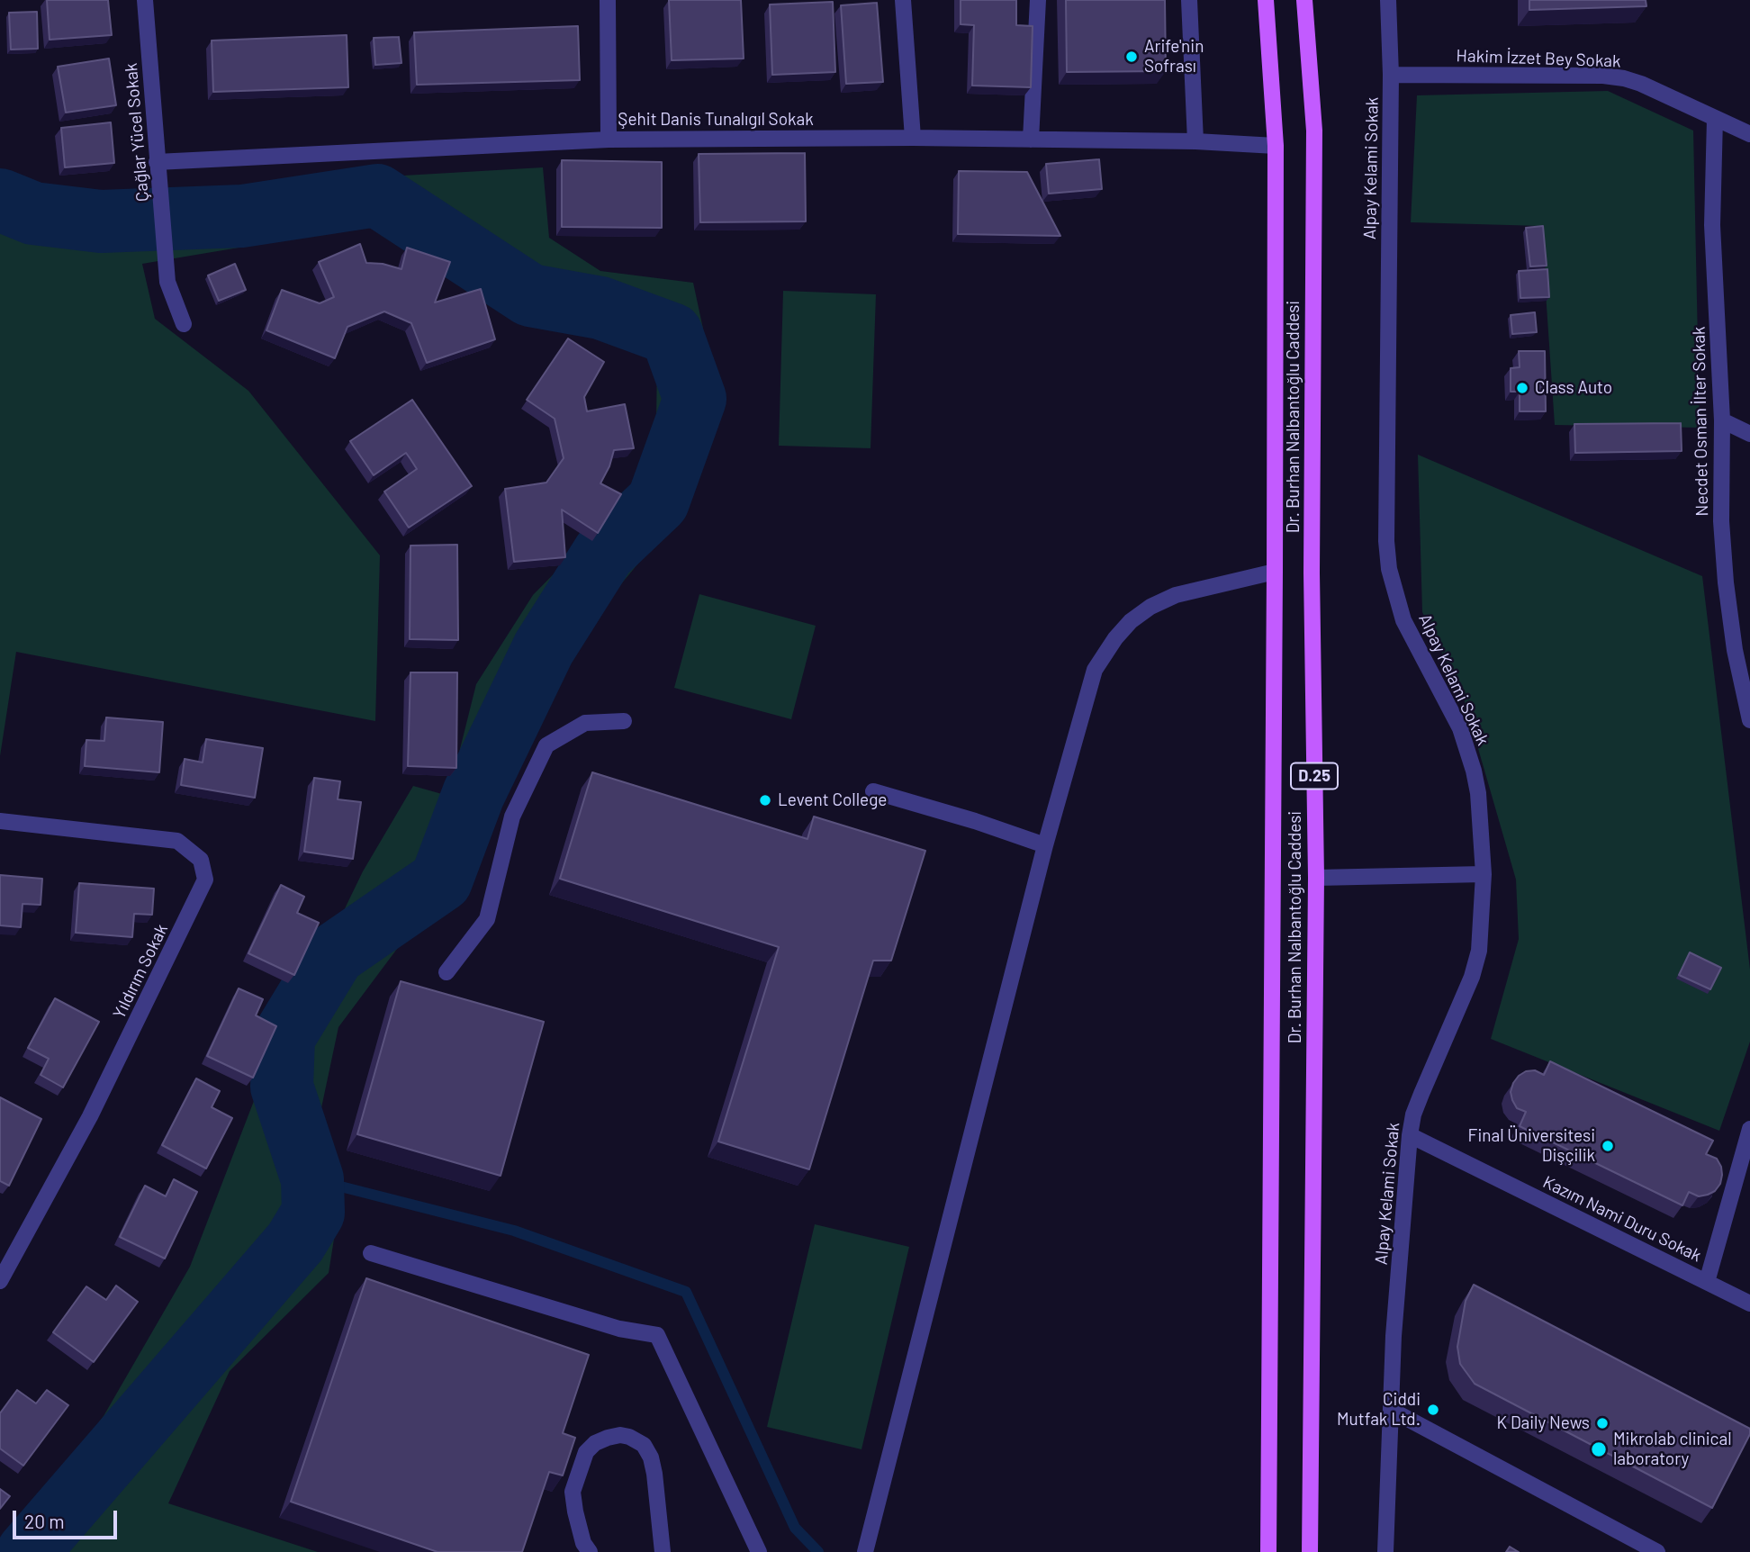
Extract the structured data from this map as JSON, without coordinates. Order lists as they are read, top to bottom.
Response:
{
  "streets": {
    "main road": ["Dr. Burhan Nalbantoğlu Caddesi", "D.25"],
    "street": [
      "Hakim İzzet Bey Sokak",
      "Şehit Danis Tunalıgıl Sokak",
      "Çağlar Yücel Sokak",
      "Alpay Kelami Sokak",
      "Necdet Osman İlter Sokak",
      "Yıldırım Sokak",
      "Kazım Nami Duru Sokak"
    ]
  },
  "crossings": [
    ["Hakim İzzet Bey Sokak", "Alpay Kelami Sokak"],
    ["Hakim İzzet Bey Sokak", "Necdet Osman İlter Sokak"],
    ["Şehit Danis Tunalıgıl Sokak", "Çağlar Yücel Sokak"],
    ["Şehit Danis Tunalıgıl Sokak", "Dr. Burhan Nalbantoğlu Caddesi"],
    ["Alpay Kelami Sokak", "Kazım Nami Duru Sokak"]
  ],
  "places": [
    "Arife'nin Sofrası",
    "Class Auto",
    "Levent College",
    "Final Üniversitesi Dişçilik",
    "Ciddi Mutfak Ltd.",
    "K Daily News",
    "Mikrolab clinical laboratory"
  ],
  "scale_bar": "20 m"
}
